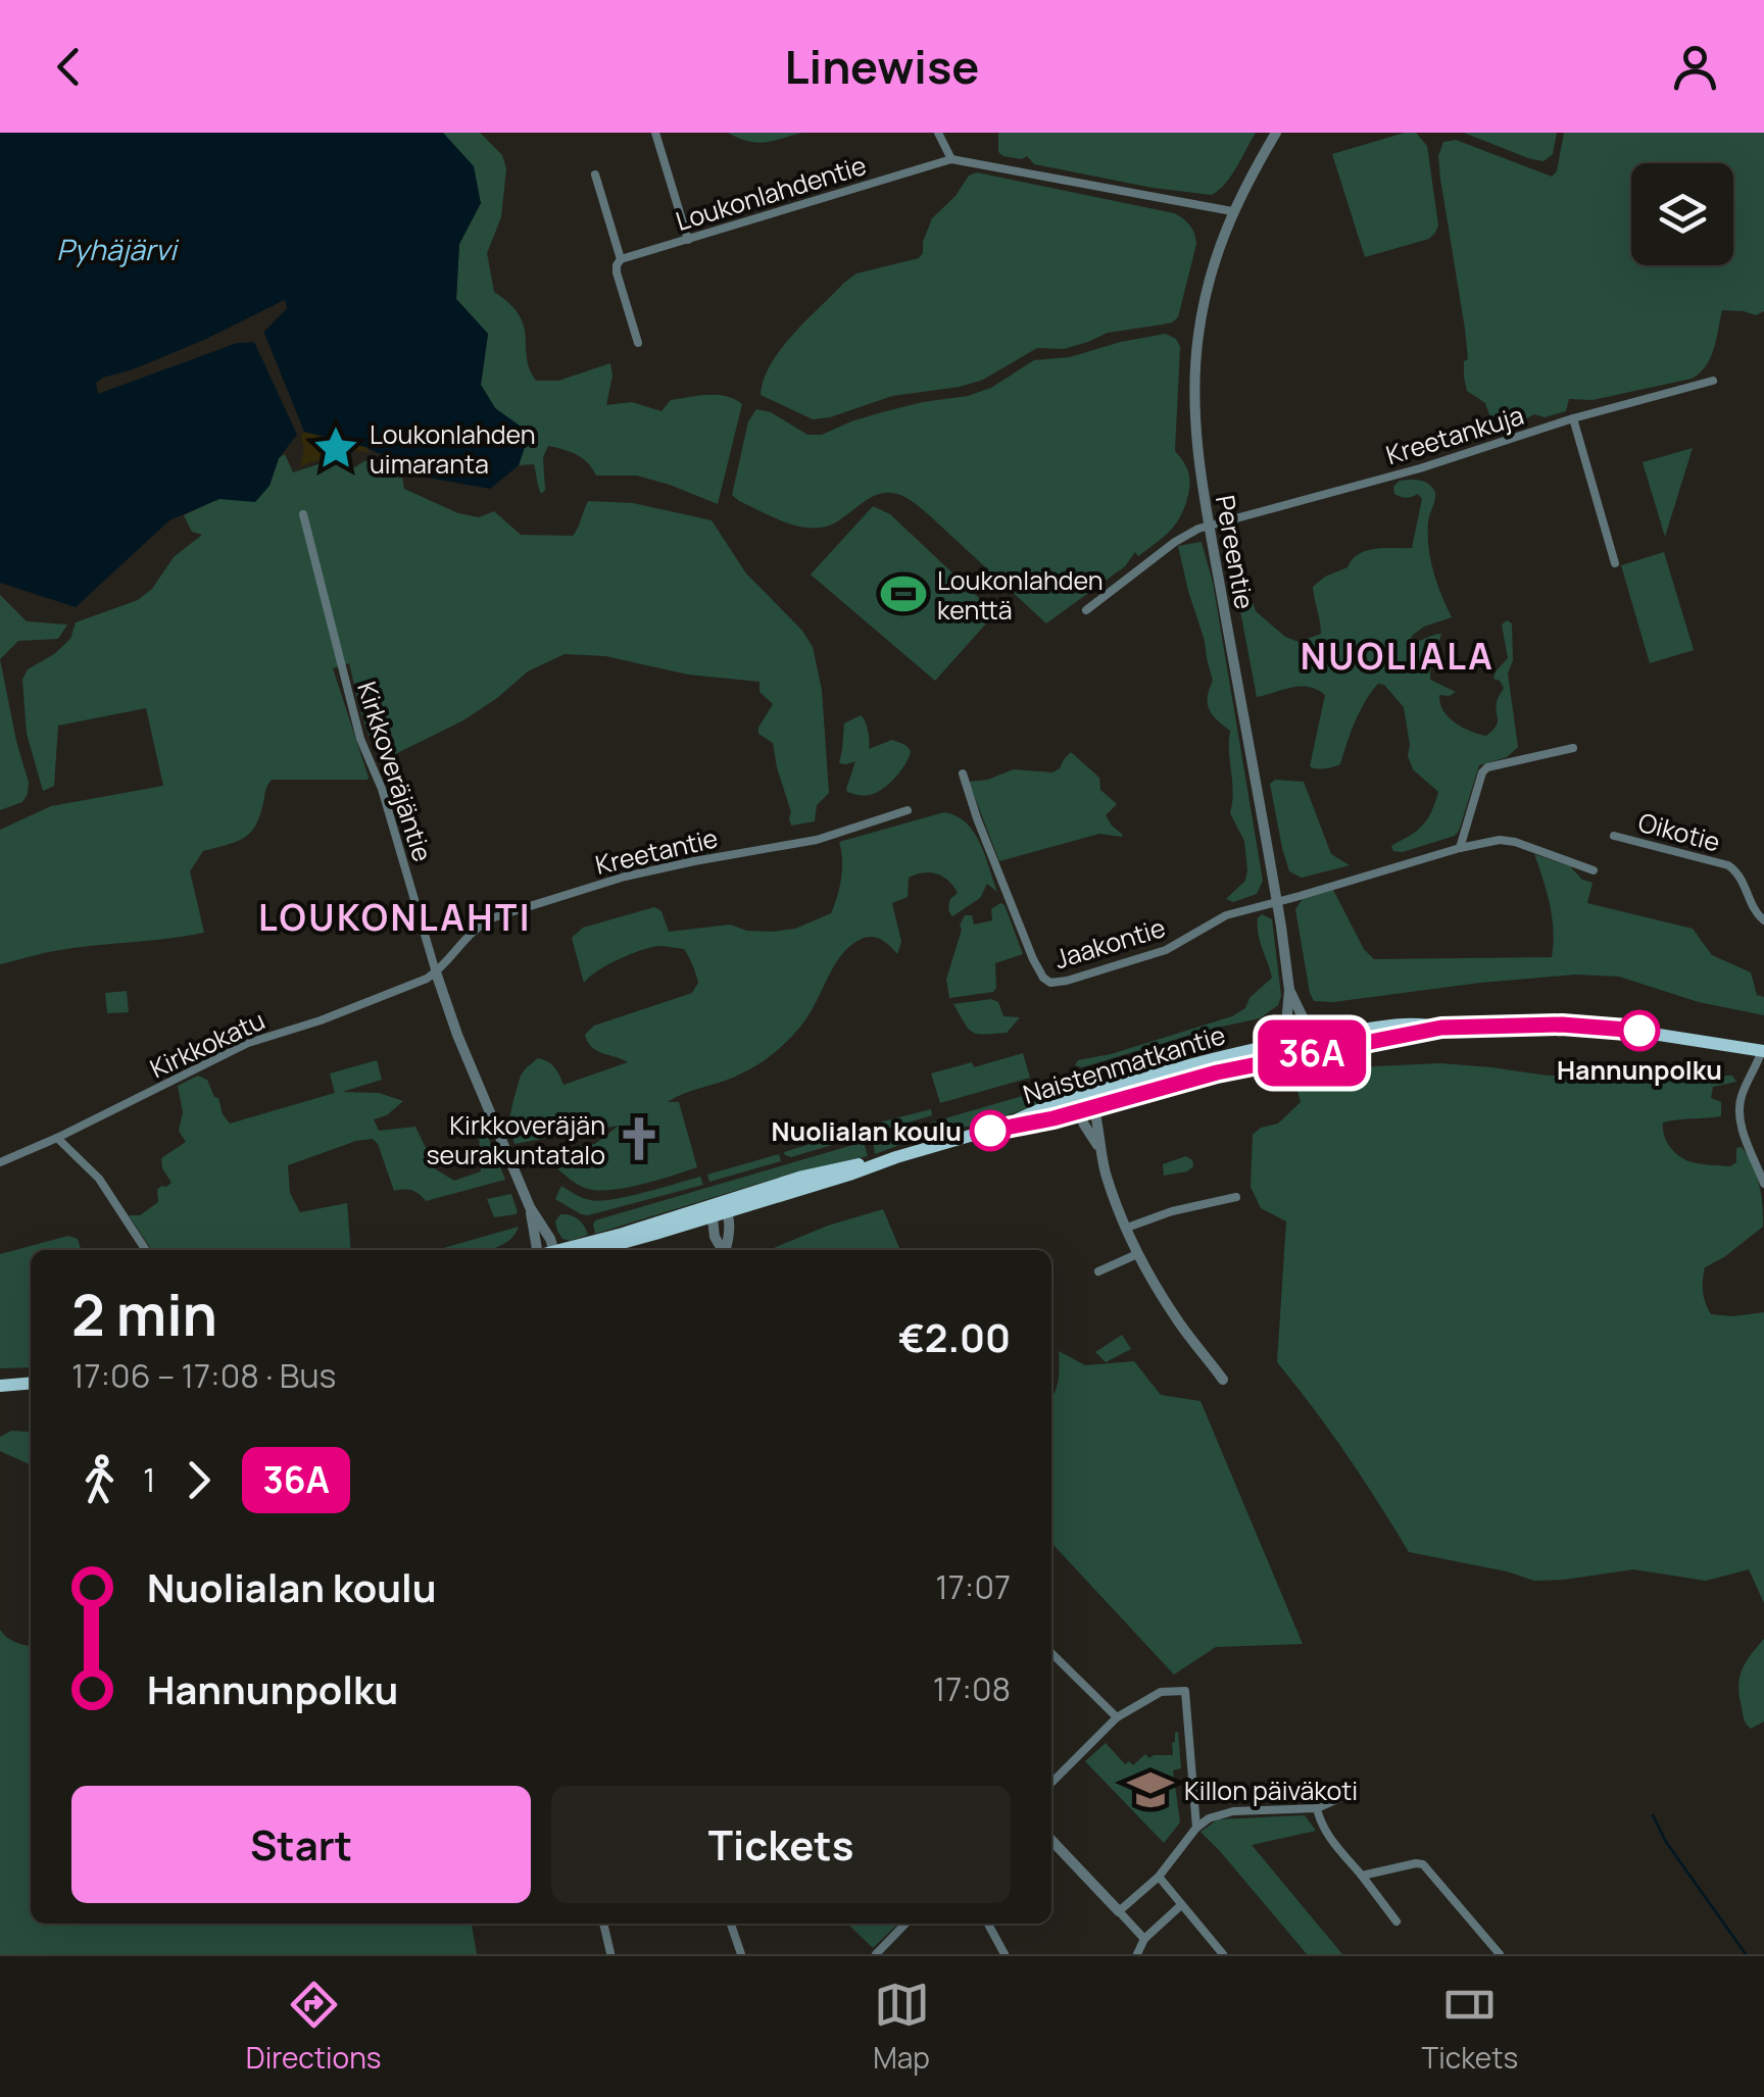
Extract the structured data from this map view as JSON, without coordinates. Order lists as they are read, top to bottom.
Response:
{
  "streets": {
    "main road": ["Naistenmatkantie"],
    "street": [
      "Loukonlahdentie",
      "Kreetankuja",
      "Pereentie",
      "Kirkkoveräjäntie",
      "Oikotie",
      "Kreetantie",
      "Jaakontie",
      "Kirkkokatu"
    ]
  },
  "crossings": [
    ["Loukonlahdentie", "Pereentie"],
    ["Kreetankuja", "Pereentie"],
    ["Pereentie", "Jaakontie"],
    ["Pereentie", "Naistenmatkantie"],
    ["Kirkkoveräjäntie", "Kreetantie"],
    ["Kirkkoveräjäntie", "Kirkkokatu"],
    ["Kreetantie", "Kirkkokatu"]
  ],
  "districts": ["NUOLIALA", "LOUKONLAHTI"],
  "water": ["Pyhäjärvi"],
  "places": {
    "place": ["Loukonlahden uimaranta"],
    "sports": ["Loukonlahden kenttä"],
    "other": ["Hannunpolku", "Nuolialan koulu"],
    "church": ["Kirkkoveräjän seurakuntatalo"],
    "school or university": ["Killon päiväkoti"]
  },
  "lines": ["bus line 36A"],
  "page": {
    "header": "Linewise",
    "on_map": "36A",
    "heading": ["2 min", "17:06 – 17:08 · Bus", "€2.00"],
    "legs": ["1", "36A"],
    "list": [
      {
        "name": "Nuolialan koulu",
        "value": "17:07"
      },
      {
        "name": "Hannunpolku",
        "value": "17:08"
      }
    ],
    "buttons": ["Start", "Tickets"],
    "tabs": ["Directions", "Map", "Tickets"]
  }
}
